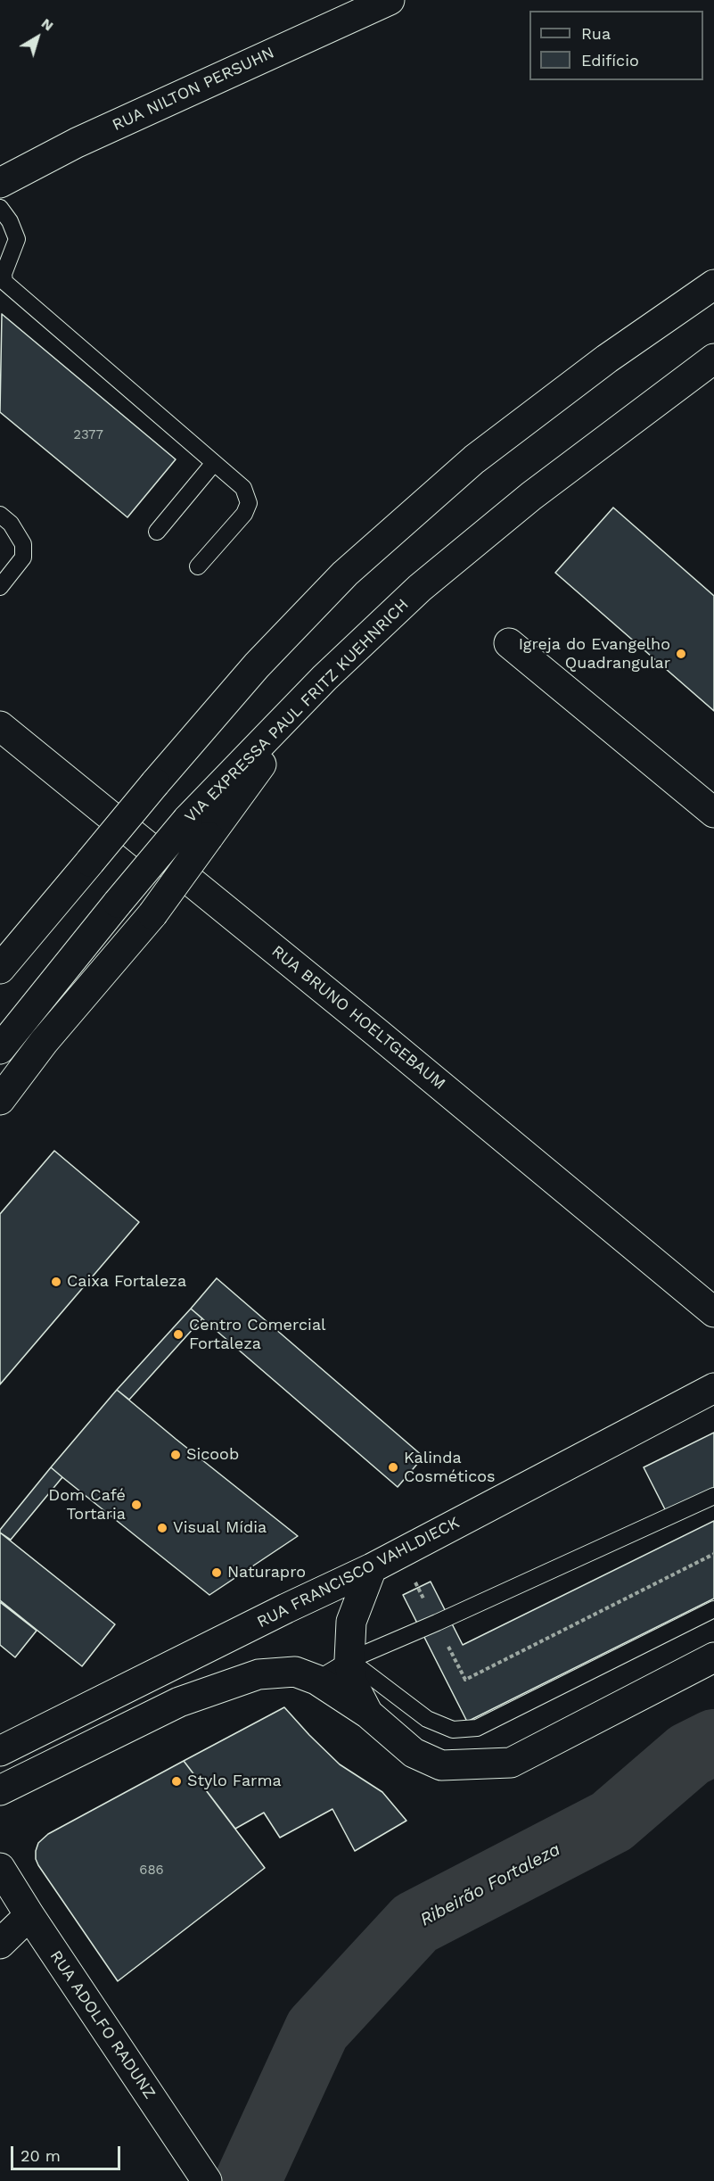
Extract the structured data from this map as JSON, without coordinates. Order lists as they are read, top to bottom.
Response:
{
  "streets": {
    "main road": [
      "RUA NILTON PERSUHN",
      "VIA EXPRESSA PAUL FRITZ KUEHNRICH",
      "RUA BRUNO HOELTGEBAUM",
      "RUA FRANCISCO VAHLDIECK",
      "RUA ADOLFO RADUNZ"
    ]
  },
  "water": ["Ribeirão Fortaleza"],
  "places": [
    "Igreja do Evangelho Quadrangular",
    "Caixa Fortaleza",
    "Centro Comercial Fortaleza",
    "Sicoob",
    "Kalinda Cosméticos",
    "Dom Café Tortaria",
    "Visual Mídia",
    "Naturapro",
    "Stylo Farma"
  ],
  "house_numbers": ["2377", "686"],
  "legend": ["Rua", "Edifício"],
  "scale_bar": "20 m",
  "north": "top right"
}
